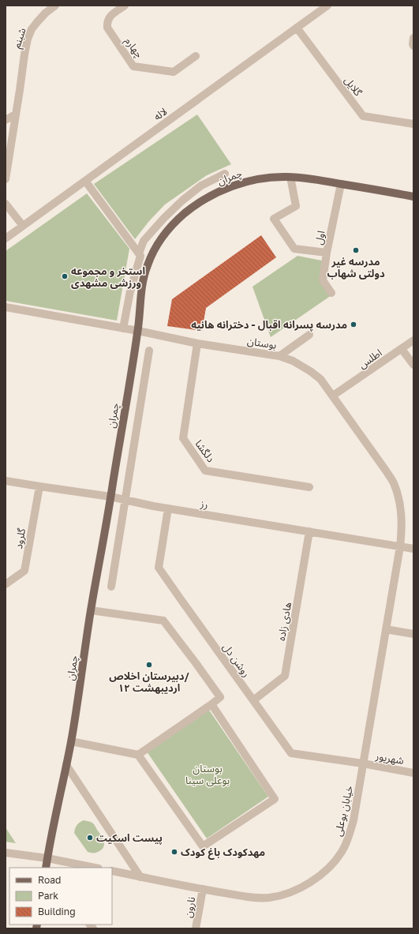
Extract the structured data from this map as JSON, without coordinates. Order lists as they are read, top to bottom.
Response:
{
  "streets": {
    "main road": ["چمران"],
    "street": [
      "شبنم",
      "چهارم",
      "گلایل",
      "لاله",
      "اول",
      "بوستان",
      "اطلس",
      "دلگشا",
      "رز",
      "گلرود",
      "هادی زاده",
      "روشن دل",
      "شهریور",
      "خیابان بوعلی",
      "نارون"
    ]
  },
  "crossings": [
    ["گلایل", "لاله"],
    ["چمران", "اول"],
    ["چمران", "بوستان"],
    ["چمران", "رز"],
    ["بوستان", "اطلس"],
    ["بوستان", "دلگشا"],
    ["بوستان", "رز"],
    ["بوستان", "خیابان بوعلی"],
    ["رز", "گلرود"],
    ["رز", "هادی زاده"],
    ["رز", "روشن دل"],
    ["رز", "خیابان بوعلی"],
    ["هادی زاده", "روشن دل"],
    ["روشن دل", "شهریور"],
    ["روشن دل", "خیابان بوعلی"],
    ["شهریور", "خیابان بوعلی"],
    ["خیابان بوعلی", "نارون"]
  ],
  "parks": ["بوستان بوعلی سینا"],
  "places": [
    "مدرسه غیر دولتی شهاب",
    "استخر و مجموعه ورزشی مشهدی",
    "مدرسه پسرانه اقبال - دخترانه هانیه",
    "دبیرستان اخلاص/ ۱۲ اردیبهشت",
    "پیست اسکیت",
    "مهدکودک باغ کودک"
  ],
  "legend": ["Road", "Park", "Building"]
}
